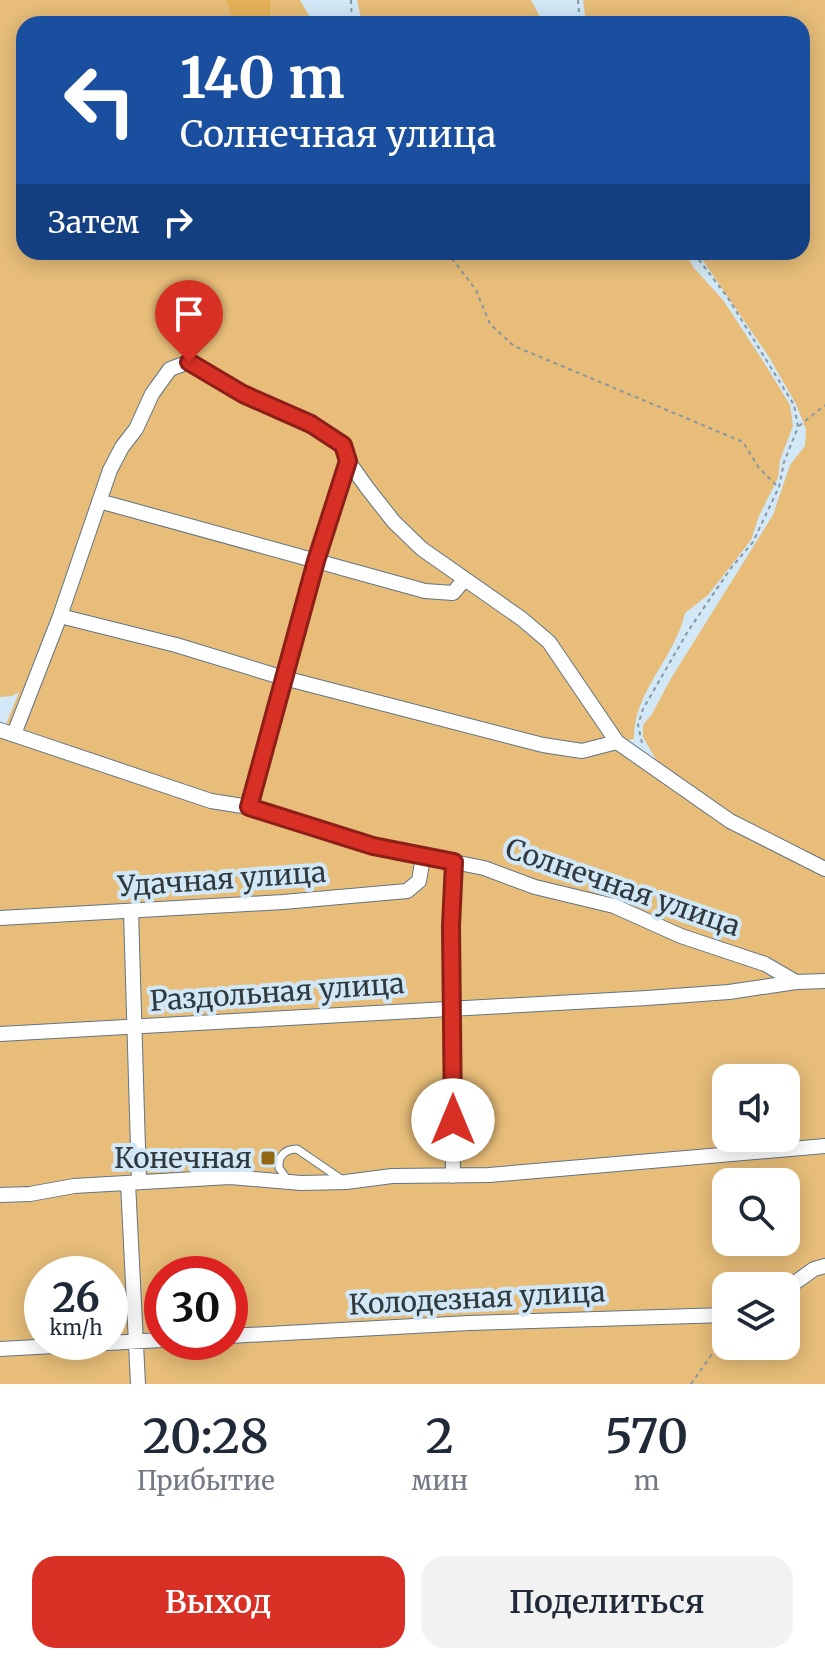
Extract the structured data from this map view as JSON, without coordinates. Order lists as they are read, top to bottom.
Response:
{
  "streets": {
    "street": [
      "Удачная улица",
      "Солнечная улица",
      "Раздольная улица",
      "Колодезная улица"
    ]
  },
  "crossings": [
    ["Удачная улица", "Солнечная улица"],
    ["Солнечная улица", "Раздольная улица"]
  ],
  "places": {
    "transit": ["Конечная"]
  },
  "page": {
    "turn": ["140 m", "Солнечная улица"],
    "then": "Затем",
    "speed": "26 km/h",
    "limit": "30",
    "eta": [
      "20:28",
      "Прибытие",
      "2",
      "мин",
      "570",
      "m"
    ],
    "buttons": ["Выход", "Поделиться"]
  }
}
